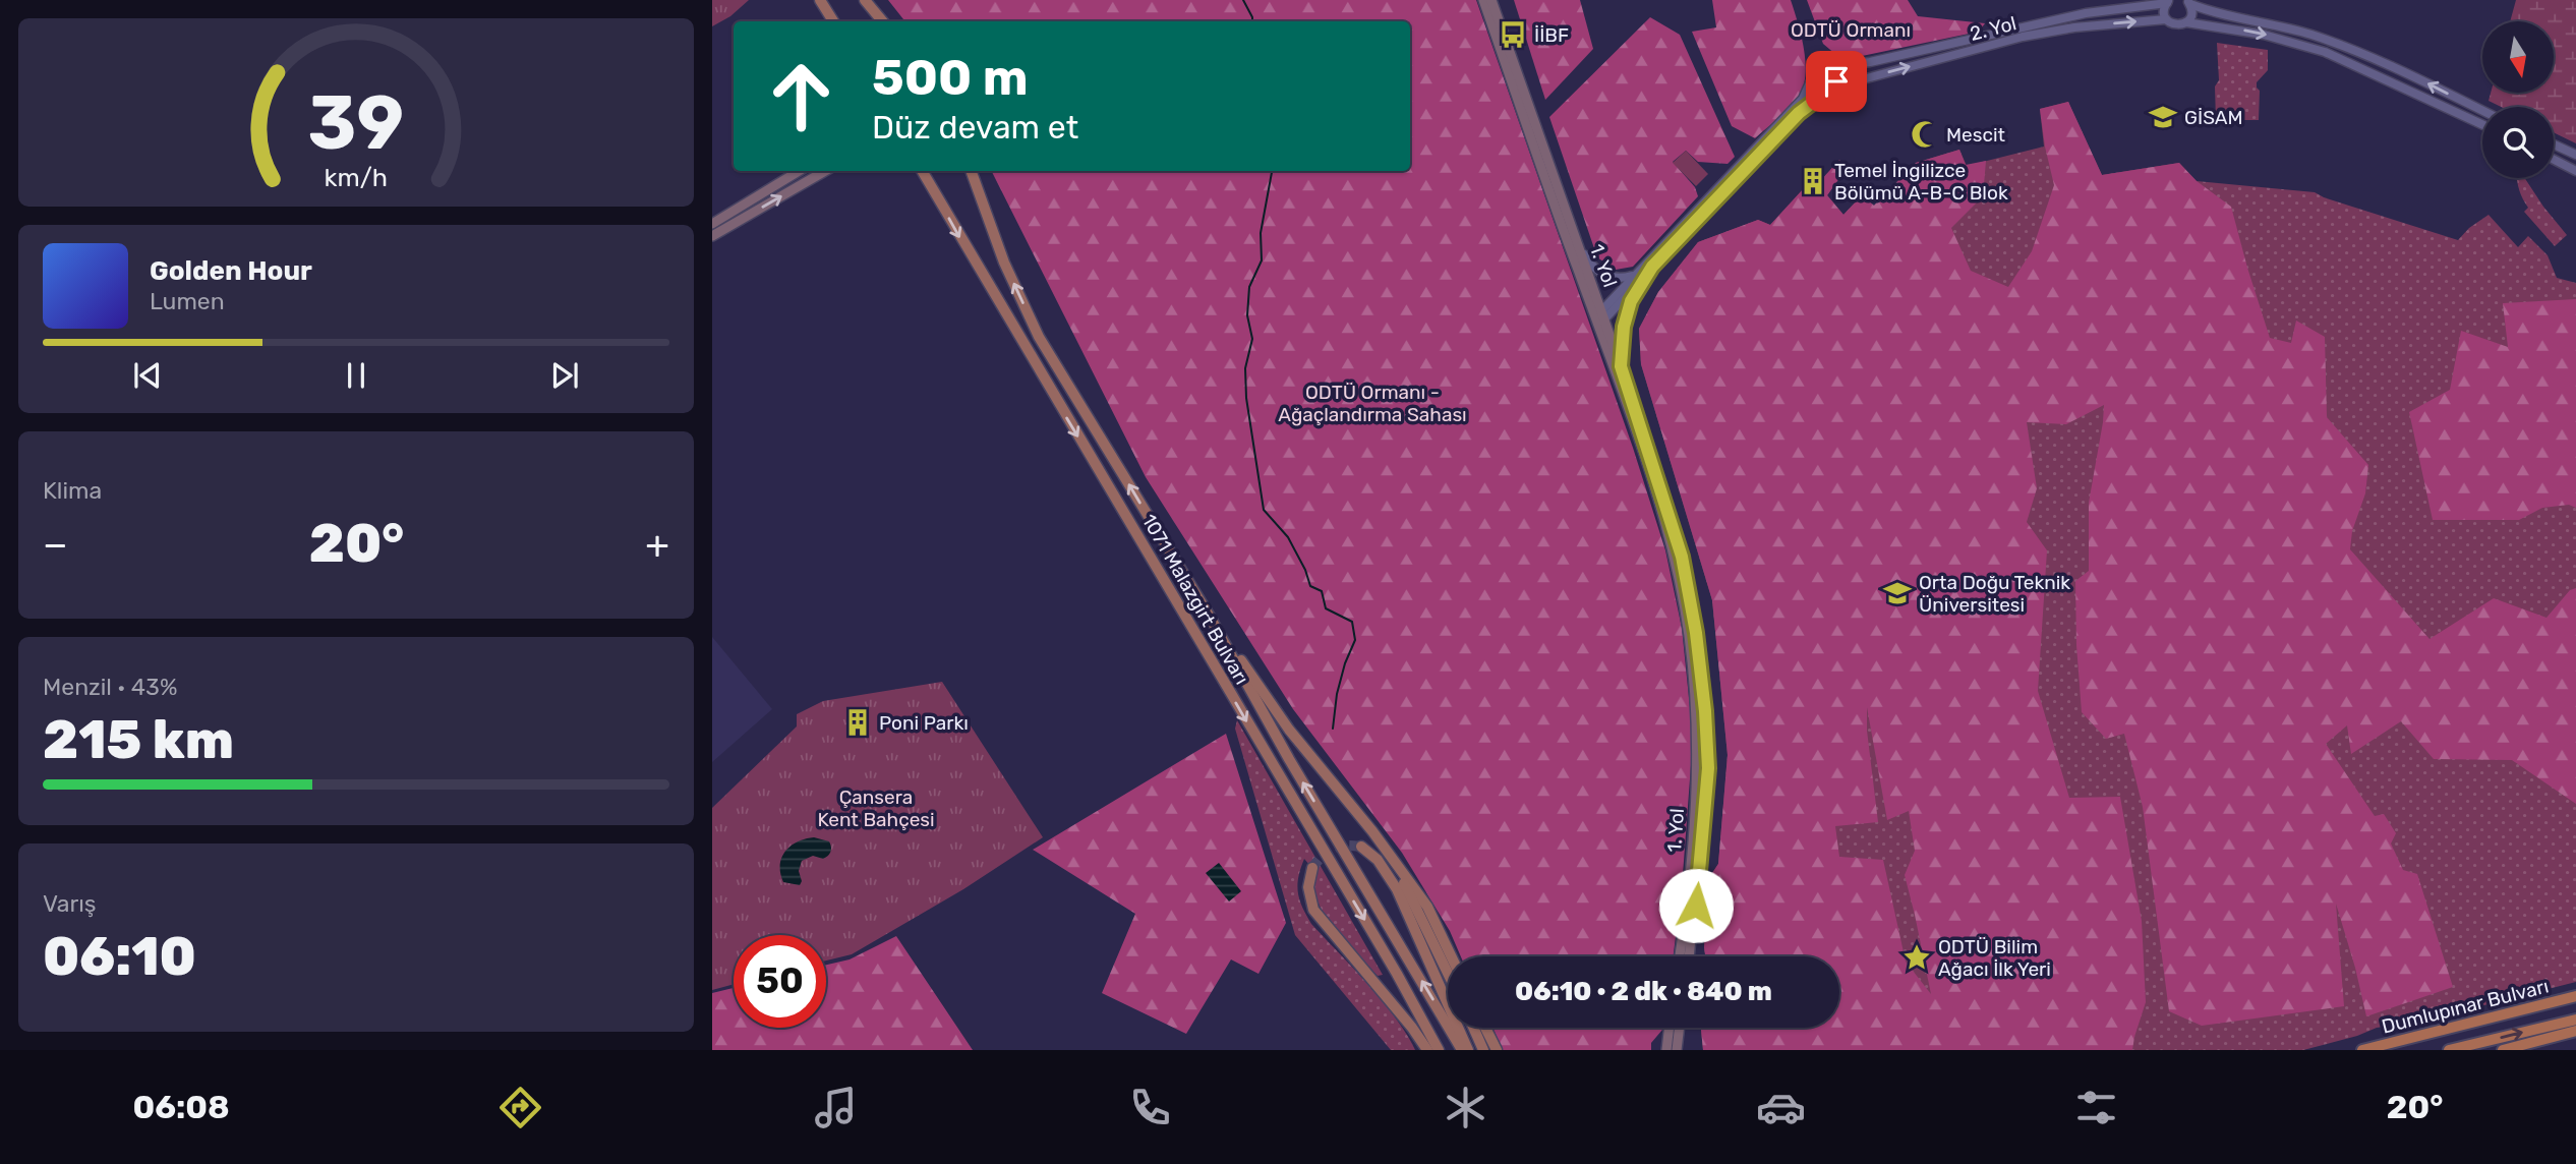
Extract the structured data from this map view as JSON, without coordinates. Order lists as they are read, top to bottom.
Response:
{
  "streets": {
    "highway": ["Dumlupınar Bulvarı"],
    "main road": ["1. Yol", "1071 Malazgirt Bulvarı"],
    "street": ["2. Yol"]
  },
  "crossings": [
    ["2. Yol", "1. Yol"]
  ],
  "parks": ["ODTÜ Ormanı", "ODTÜ Ormanı - Ağaçlandırma Sahası", "Çansera Kent Bahçesi"],
  "places": {
    "bus stop": ["İİBF"],
    "school or university": ["GİSAM", "Orta Doğu Teknik Üniversitesi"],
    "mosque": ["Mescit"],
    "building": ["Temel İngilizce Bölümü A-B-C Blok", "Poni Parkı"],
    "place": ["ODTÜ Bilim Ağacı İlk Yeri"]
  },
  "north": "bottom",
  "page": {
    "turn": ["500 m", "Düz devam et"],
    "song": ["Golden Hour", "Lumen"],
    "tile": [
      "Klima",
      ["Menzil · 43%", "215 km"],
      ["Varış", "06:10"]
    ],
    "heat": ["−", "20°", "+"],
    "limit": "50",
    "trip": "06:10 · 2 dk · 840 m",
    "tabs": ["06:08", "20°"],
    "gauge": ["39", "km/h"]
  }
}
